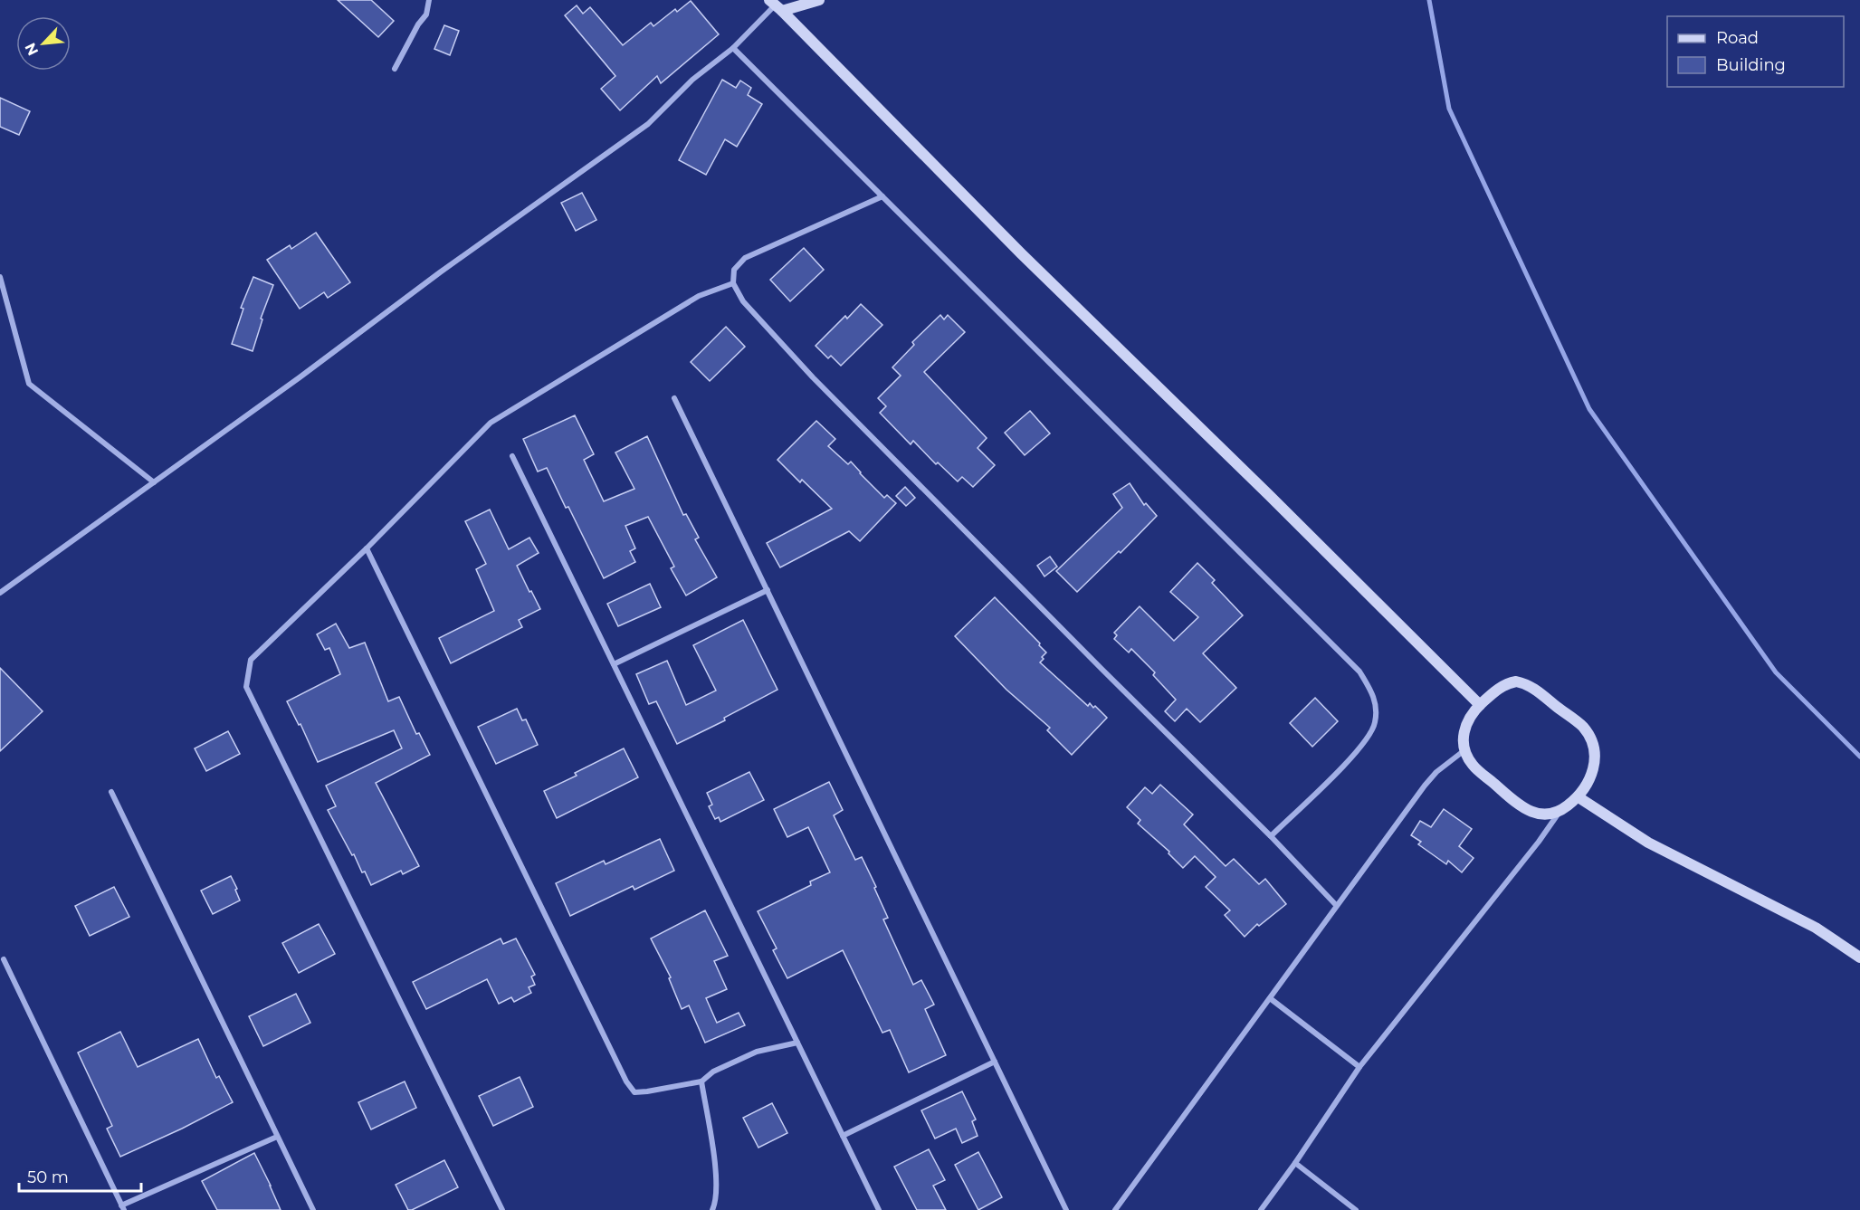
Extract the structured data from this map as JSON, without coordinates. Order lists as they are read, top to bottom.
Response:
{
  "legend": ["Road", "Building"],
  "scale_bar": "50 m",
  "north": "bottom left"
}
